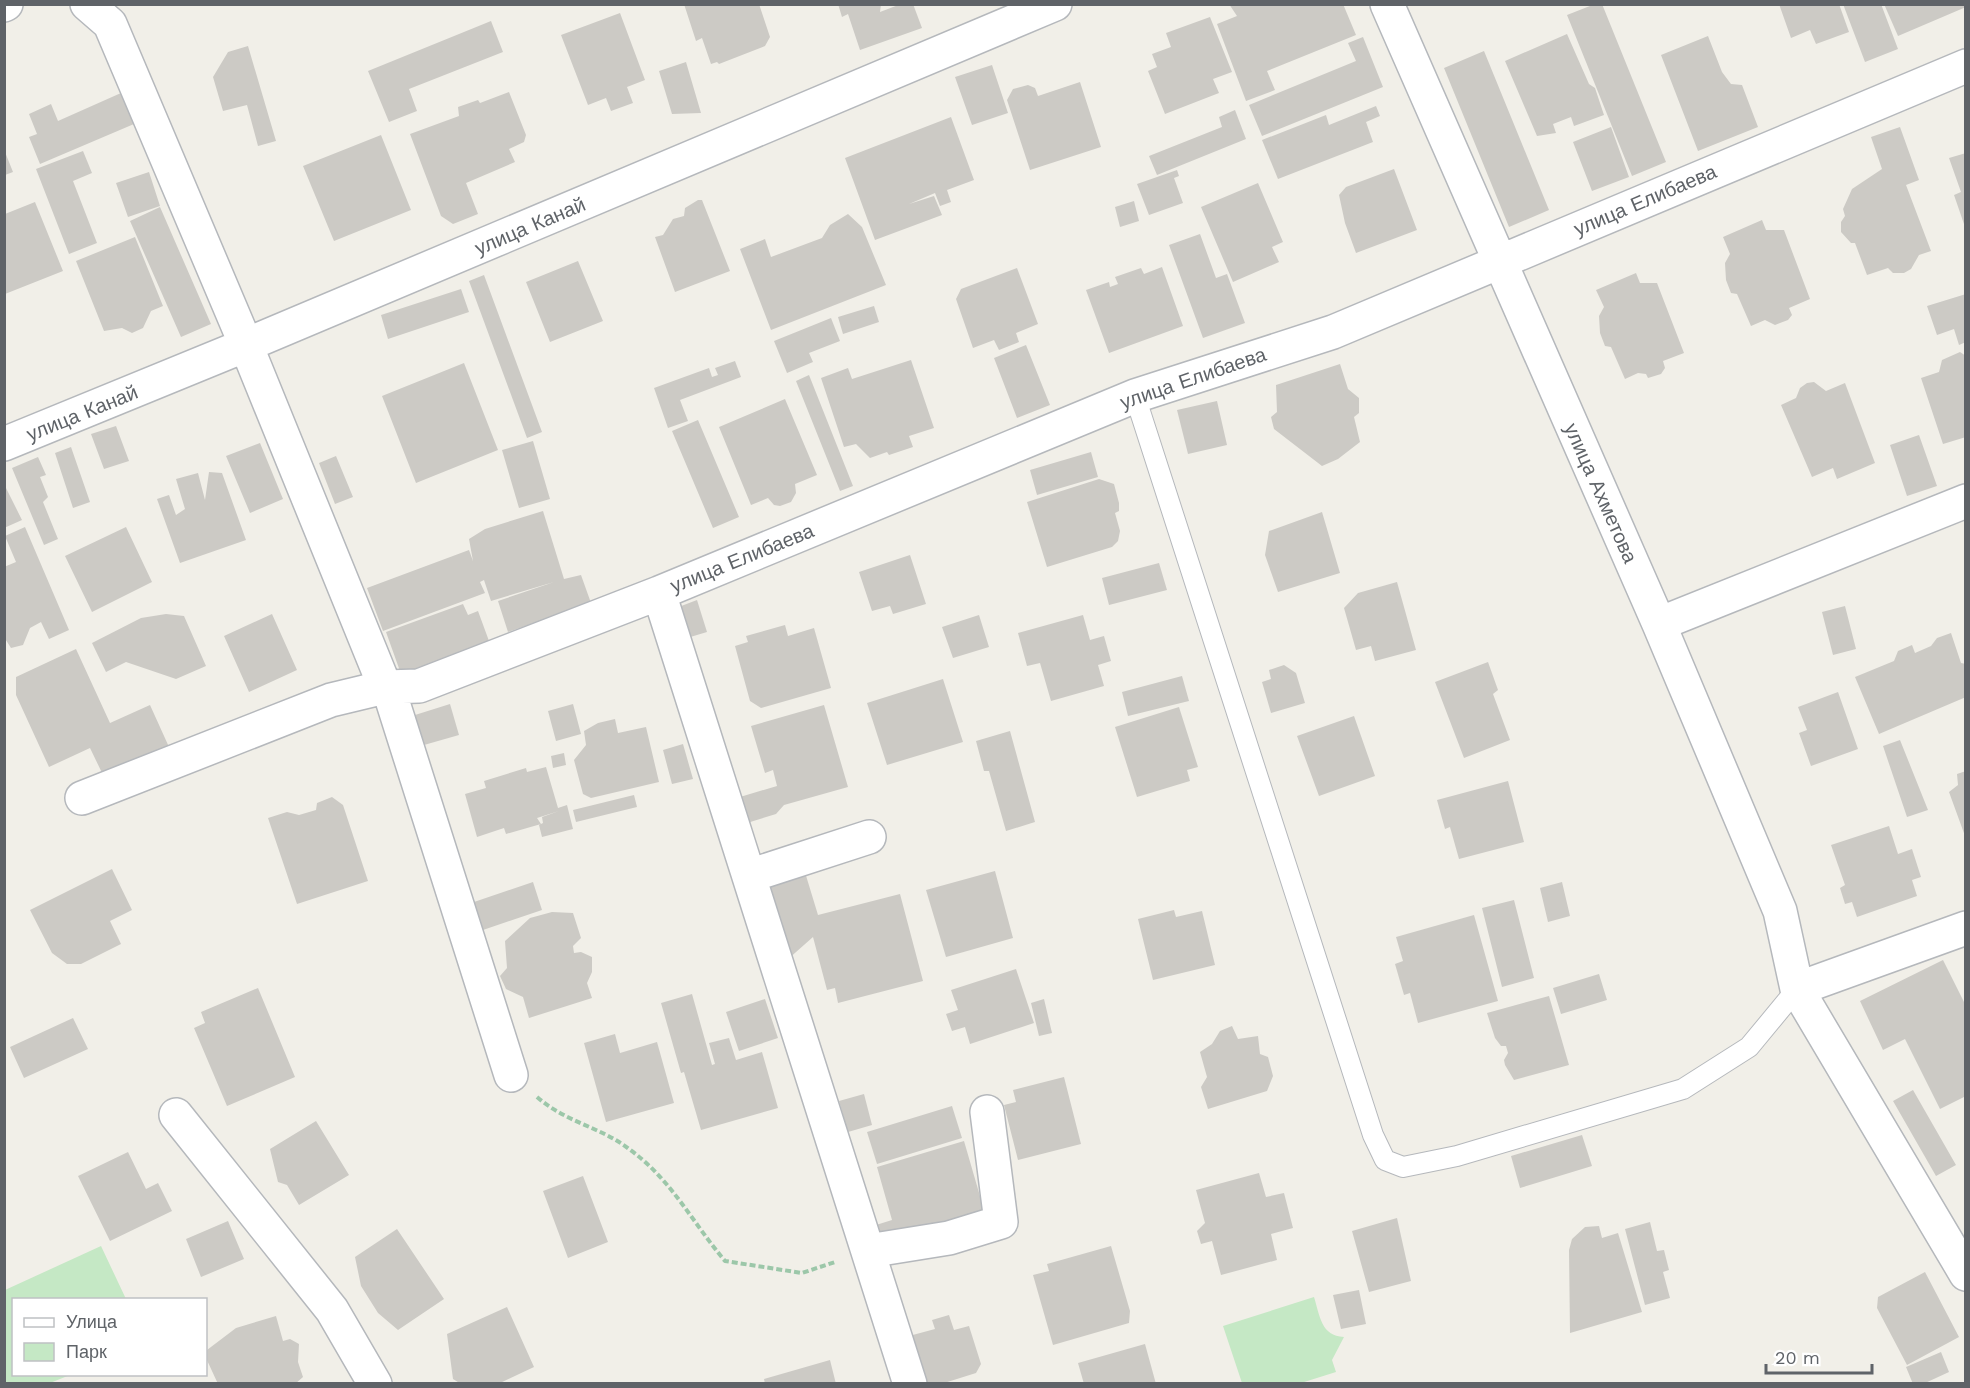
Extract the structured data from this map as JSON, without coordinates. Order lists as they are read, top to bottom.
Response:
{
  "streets": {
    "street": ["улица Елибаева", "улица Канай", "улица Ахметова"]
  },
  "crossings": [
    ["улица Елибаева", "улица Ахметова"]
  ],
  "legend": ["Улица", "Парк"],
  "scale_bar": "20 m"
}
